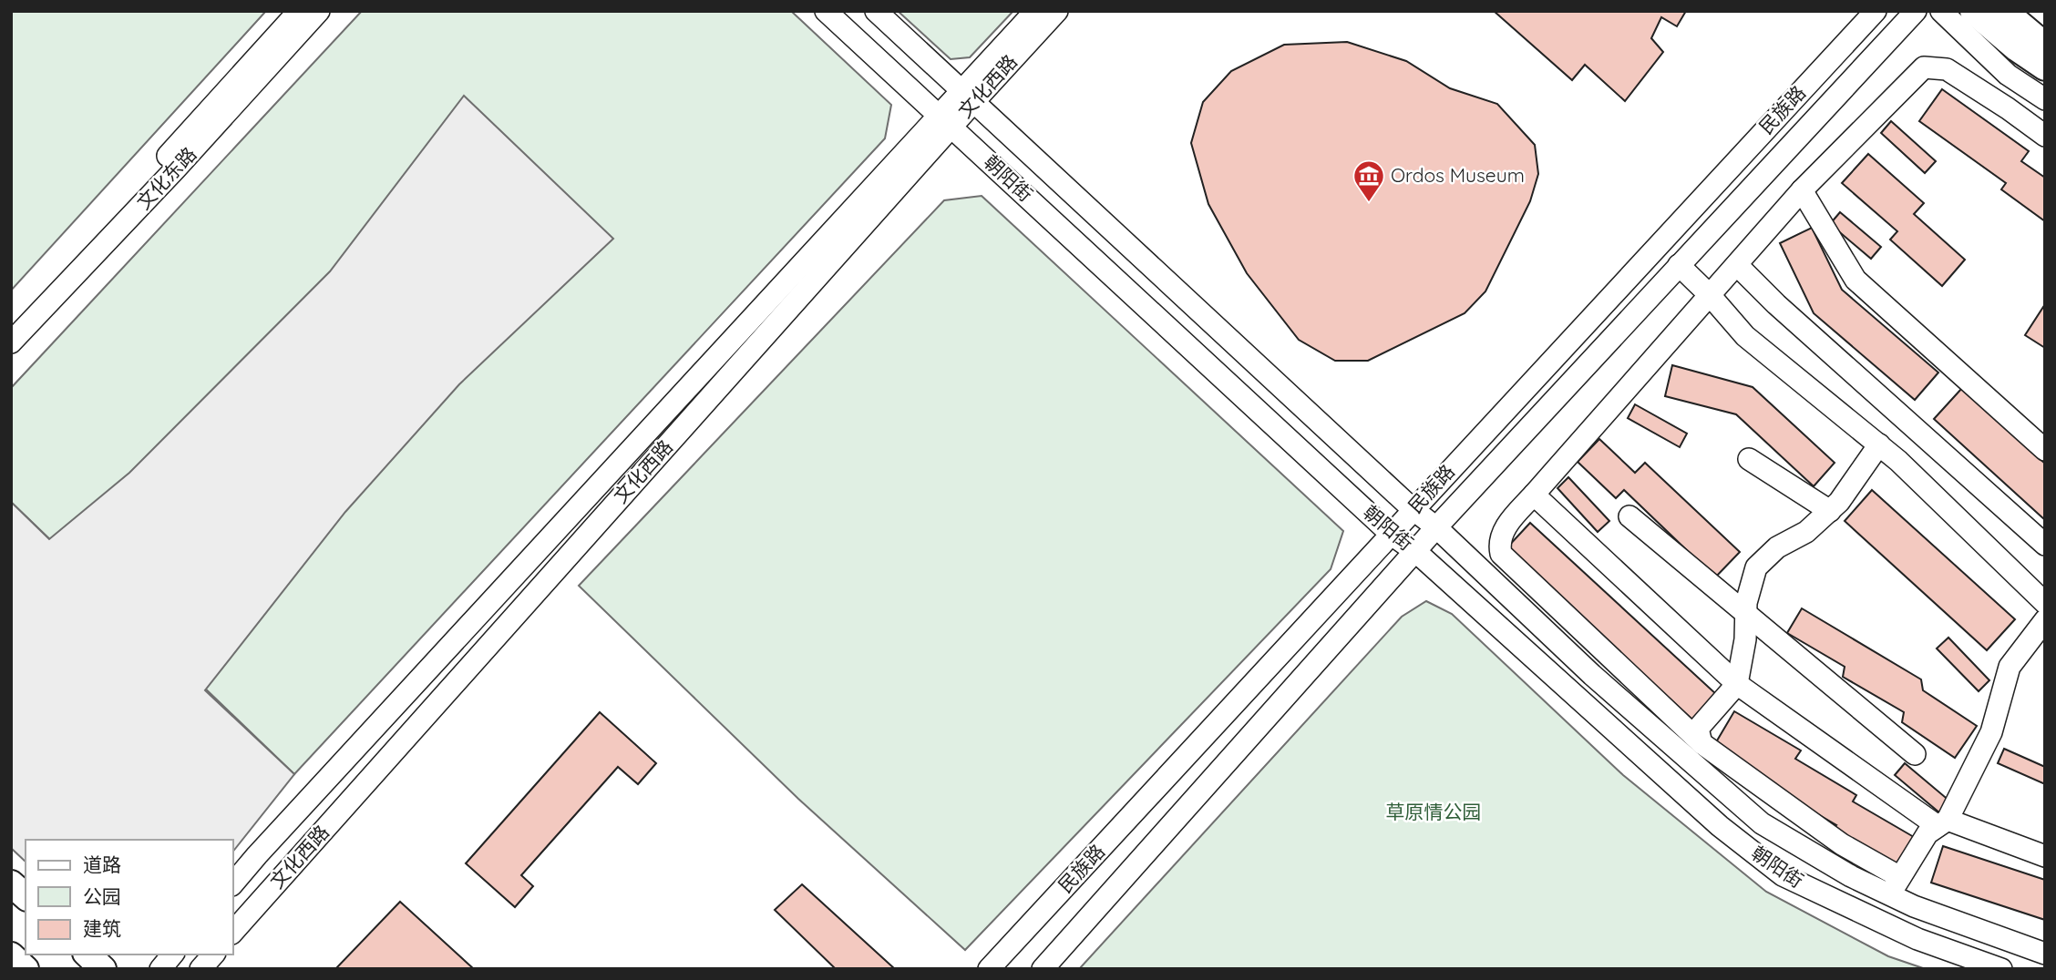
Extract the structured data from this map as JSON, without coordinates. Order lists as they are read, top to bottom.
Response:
{
  "streets": {
    "street": [
      "文化西路",
      "民族路",
      "文化东路",
      "朝阳街"
    ]
  },
  "crossings": [
    ["文化西路", "朝阳街"],
    ["民族路", "朝阳街"]
  ],
  "parks": ["草原情公园"],
  "places": {
    "museum": ["Ordos Museum"]
  },
  "legend": ["道路", "公园", "建筑"]
}
